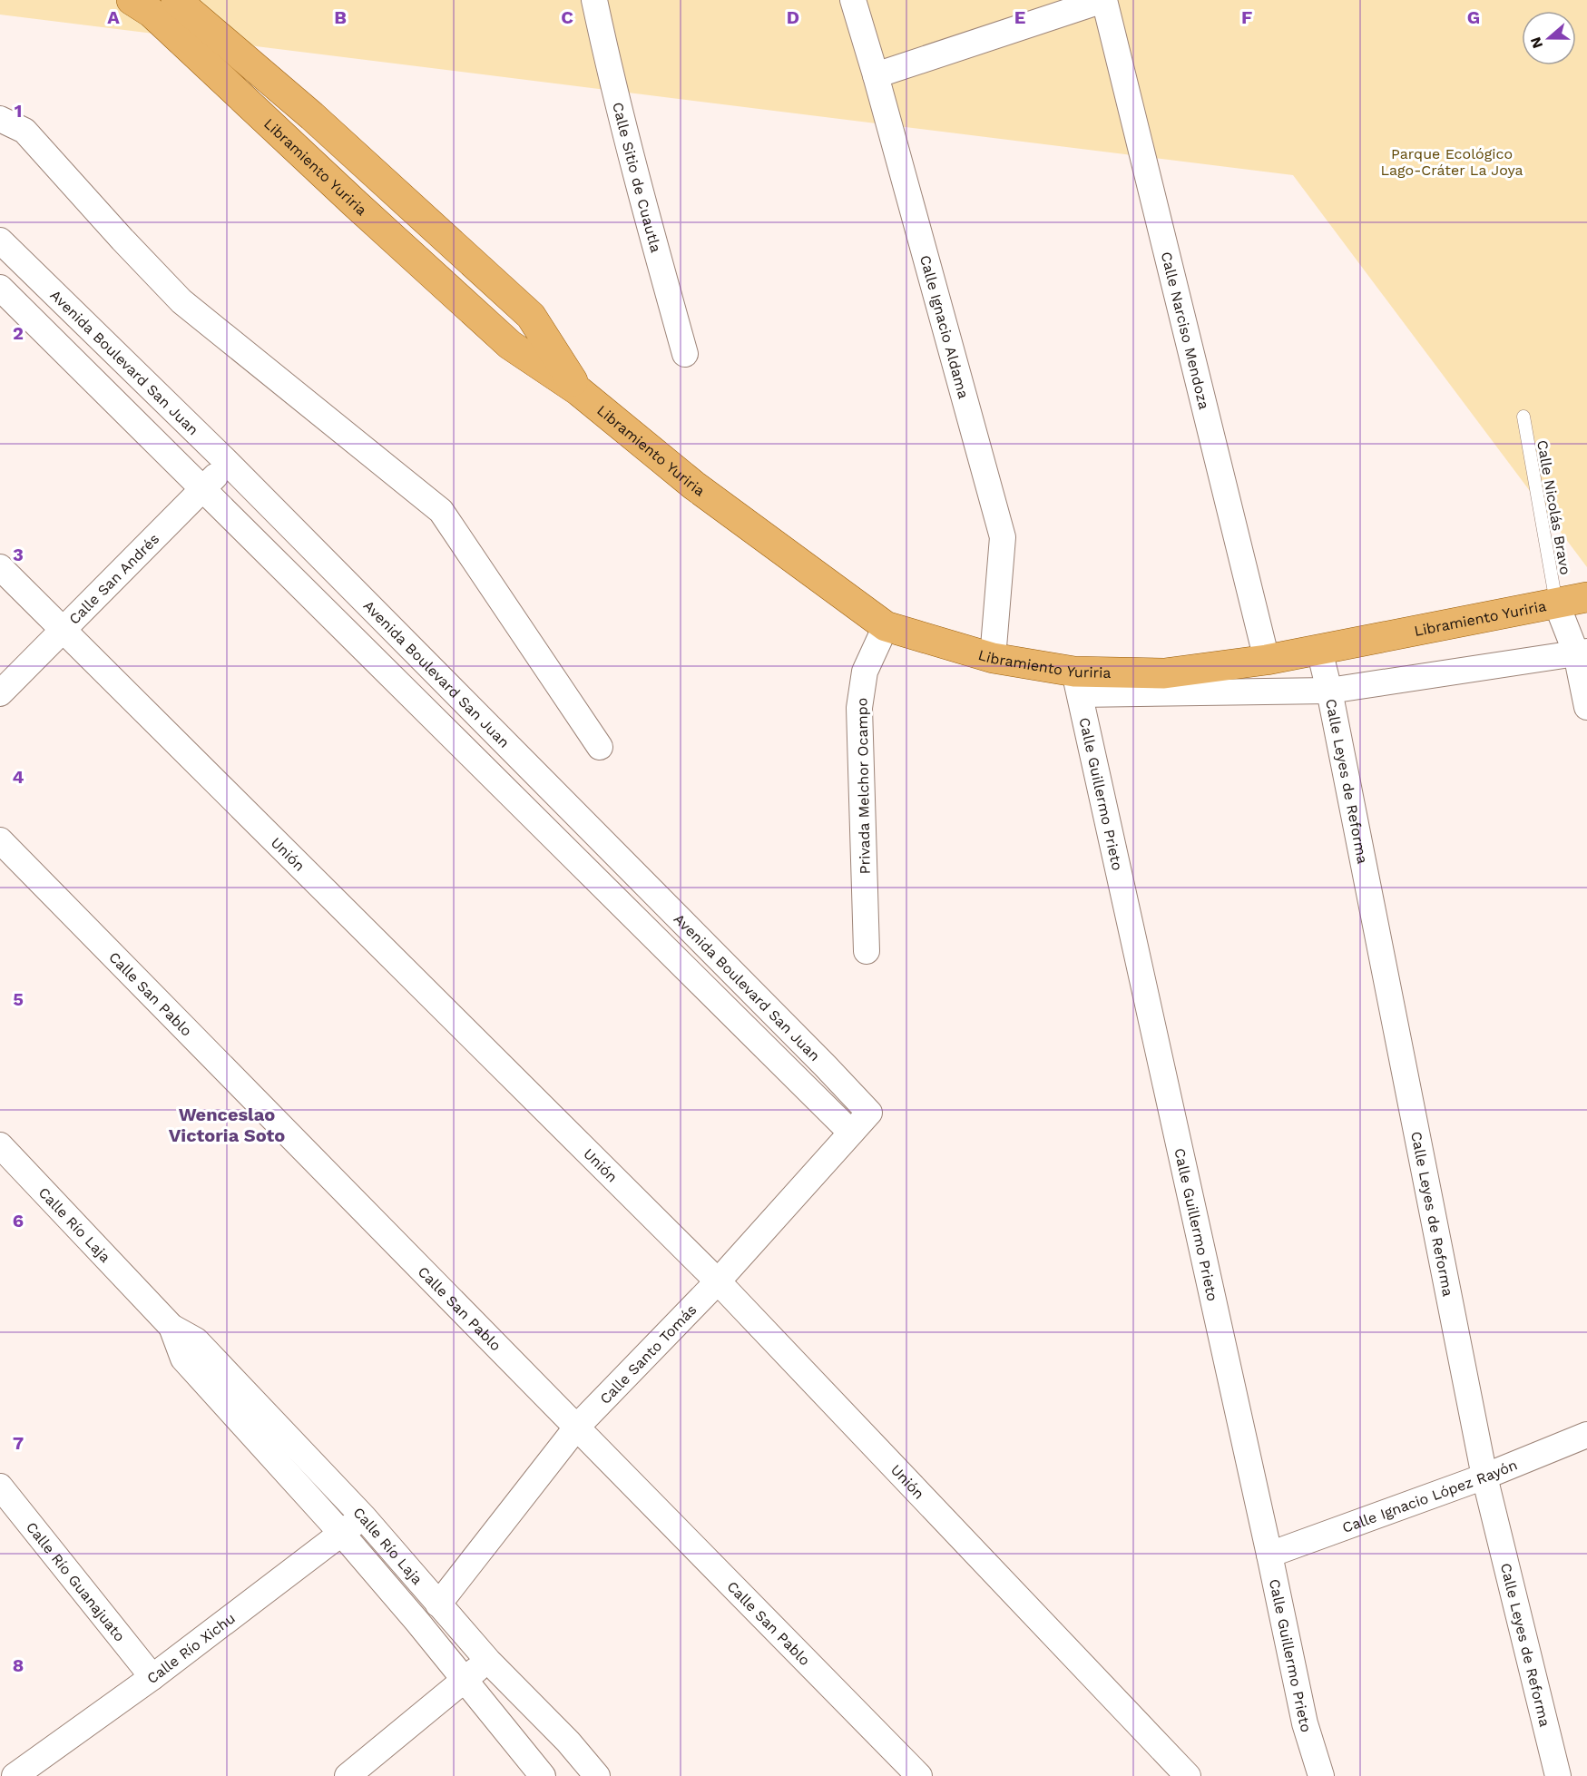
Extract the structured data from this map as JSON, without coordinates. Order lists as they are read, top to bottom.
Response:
{
  "streets": {
    "main road": ["Libramiento Yuriria"],
    "street": [
      "Calle Sitio de Cuautla",
      "Calle Ignacio Aldama",
      "Calle Narciso Mendoza",
      "Avenida Boulevard San Juan",
      "Calle San Andrés",
      "Calle Leyes de Reforma",
      "Privada Melchor Ocampo",
      "Calle Guillermo Prieto",
      "Unión",
      "Calle San Pablo",
      "Calle Río Laja",
      "Calle Santo Tomás",
      "Calle Ignacio López Rayón",
      "Calle Río Guanajuato",
      "Calle Río Xichu"
    ],
    "lane": ["Calle Nicolás Bravo"]
  },
  "crossings": [
    ["Libramiento Yuriria", "Calle Ignacio Aldama"],
    ["Libramiento Yuriria", "Calle Narciso Mendoza"],
    ["Libramiento Yuriria", "Calle Nicolás Bravo"],
    ["Libramiento Yuriria", "Calle Leyes de Reforma"],
    ["Libramiento Yuriria", "Privada Melchor Ocampo"],
    ["Libramiento Yuriria", "Calle Guillermo Prieto"],
    ["Avenida Boulevard San Juan", "Calle San Andrés"],
    ["Avenida Boulevard San Juan", "Calle Santo Tomás"],
    ["Calle San Andrés", "Unión"],
    ["Calle Leyes de Reforma", "Calle Ignacio López Rayón"],
    ["Calle Guillermo Prieto", "Calle Ignacio López Rayón"],
    ["Unión", "Calle Santo Tomás"],
    ["Calle San Pablo", "Calle Santo Tomás"],
    ["Calle Río Laja", "Calle Santo Tomás"],
    ["Calle Río Laja", "Calle Río Xichu"],
    ["Calle Río Guanajuato", "Calle Río Xichu"]
  ],
  "districts": ["Wenceslao Victoria Soto"],
  "parks": ["Parque Ecológico Lago-Cráter La Joya"],
  "north": "left",
  "grid": {
    "columns": [
      "A",
      "B",
      "C",
      "D",
      "E",
      "F",
      "G"
    ],
    "rows": [
      "1",
      "2",
      "3",
      "4",
      "5",
      "6",
      "7",
      "8"
    ]
  }
}
